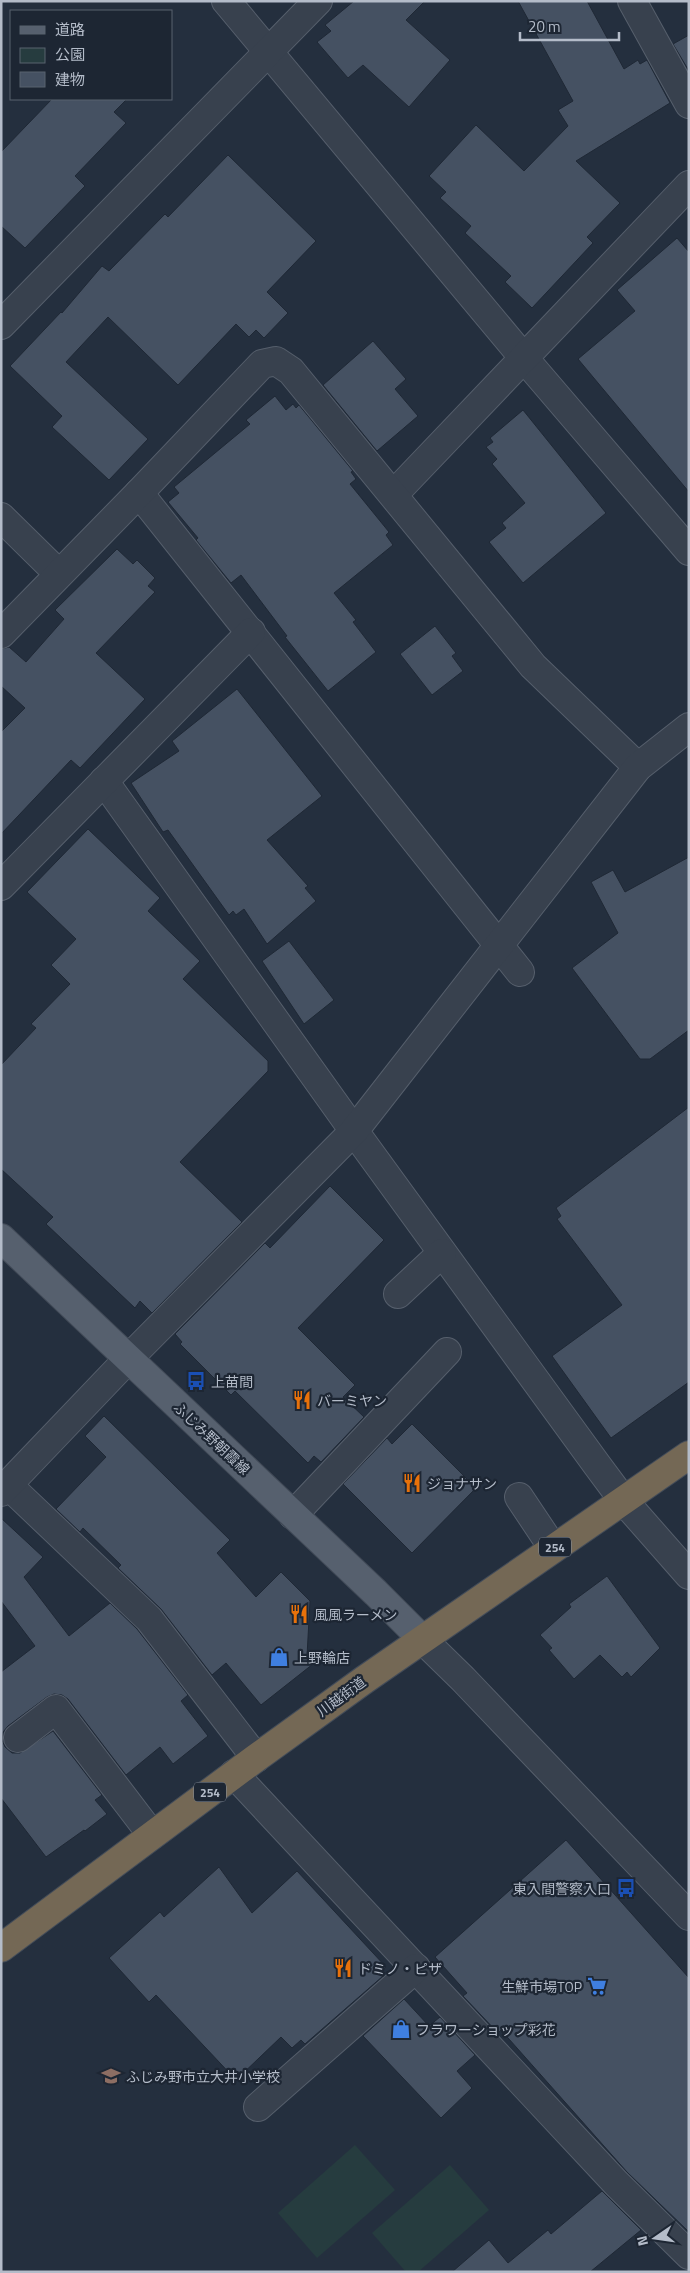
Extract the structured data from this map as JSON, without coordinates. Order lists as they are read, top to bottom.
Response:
{
  "streets": {
    "highway": ["254", "川越街道"],
    "main road": ["ふじみ野朝霞線"]
  },
  "crossings": [
    ["ふじみ野朝霞線", "川越街道"]
  ],
  "places": {
    "bus stop": ["上苗間", "東入間警察入口"],
    "restaurant": [
      "バーミヤン",
      "ジョナサン",
      "風風ラーメン",
      "ドミノ・ピザ"
    ],
    "shop": ["上野輪店", "フラワーショップ彩花"],
    "supermarket": ["生鮮市場TOP"],
    "school or university": ["ふじみ野市立大井小学校"]
  },
  "legend": ["道路", "公園", "建物"],
  "scale_bar": "20 m",
  "north": "left"
}
